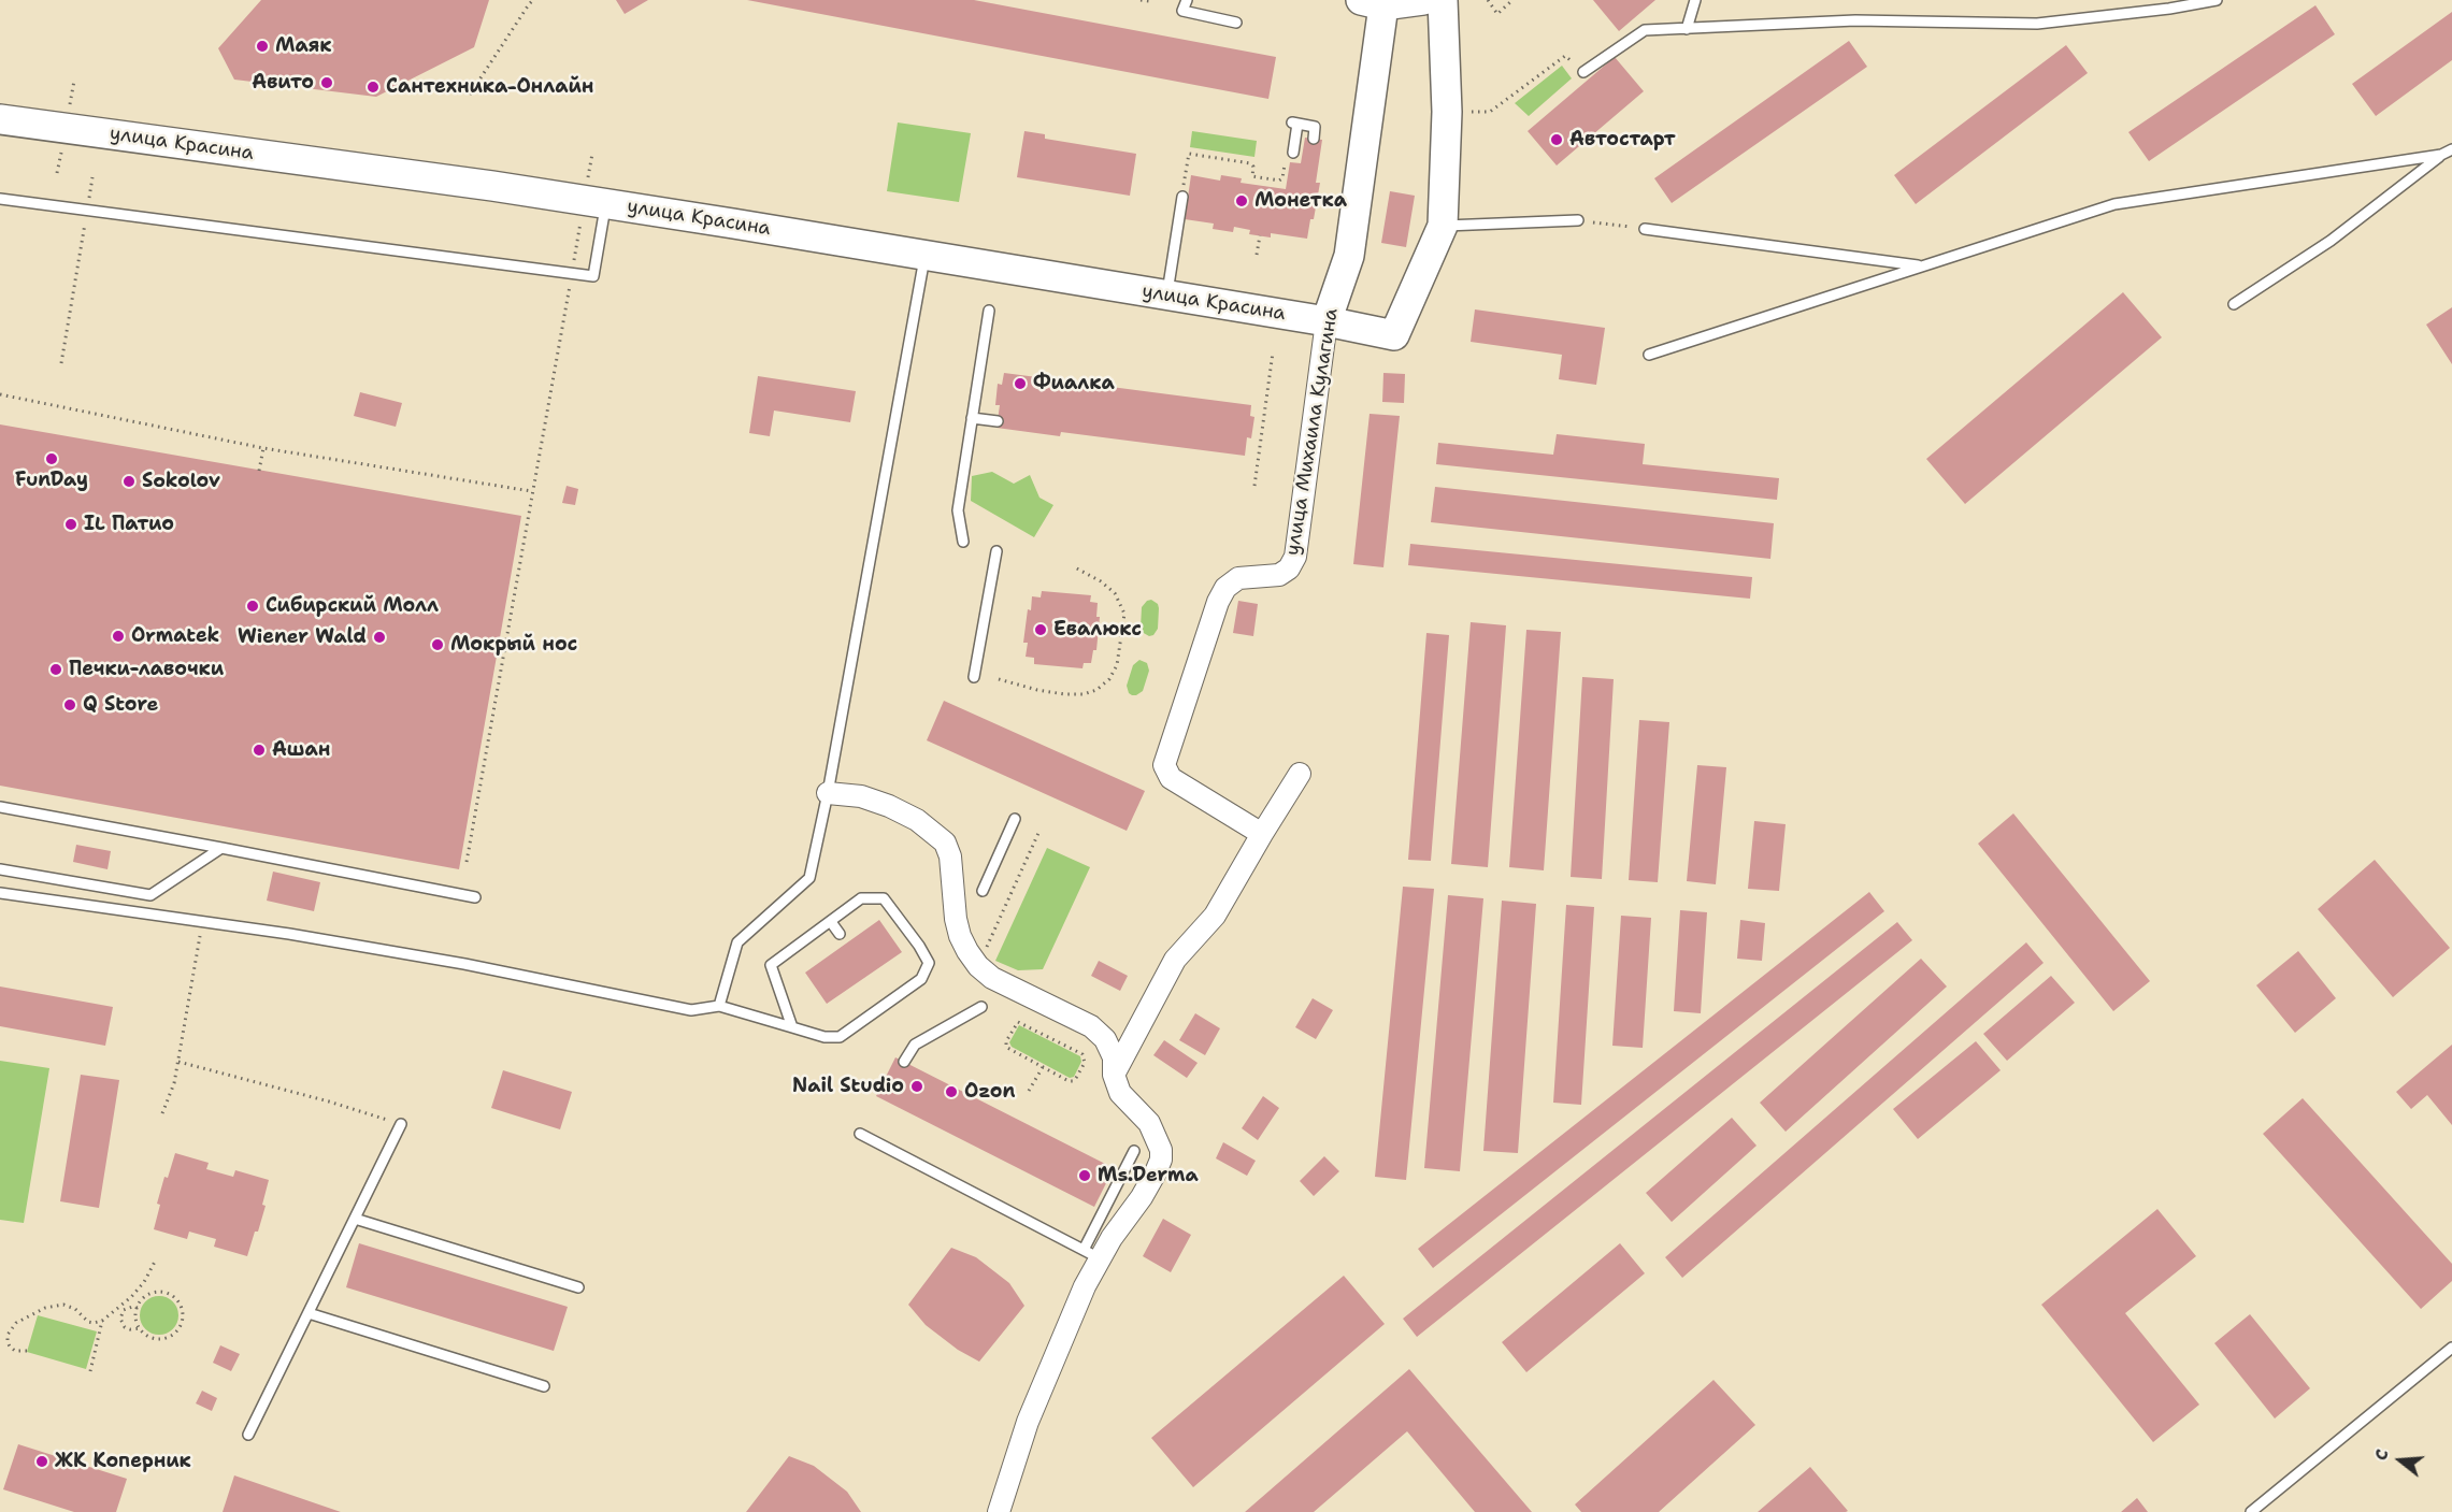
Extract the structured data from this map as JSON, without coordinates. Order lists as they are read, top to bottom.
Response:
{
  "streets": {
    "street": ["улица Красина", "улица Михаила Кулагина"]
  },
  "crossings": [
    ["улица Красина", "улица Михаила Кулагина"]
  ],
  "places": [
    "Маяк",
    "Авито",
    "Сантехника-Онлайн",
    "Автостарт",
    "Монетка",
    "Фиалка",
    "FunDay",
    "Sokolov",
    "IL Патио",
    "Сибирский Молл",
    "Евалюкс",
    "Ormatek",
    "Wiener Wald",
    "Мокрый нос",
    "Печки-лавочки",
    "Q Store",
    "Ашан",
    "Nail Studio",
    "Ozon",
    "Ms.Derma",
    "ЖК Коперник"
  ],
  "north": "left"
}
